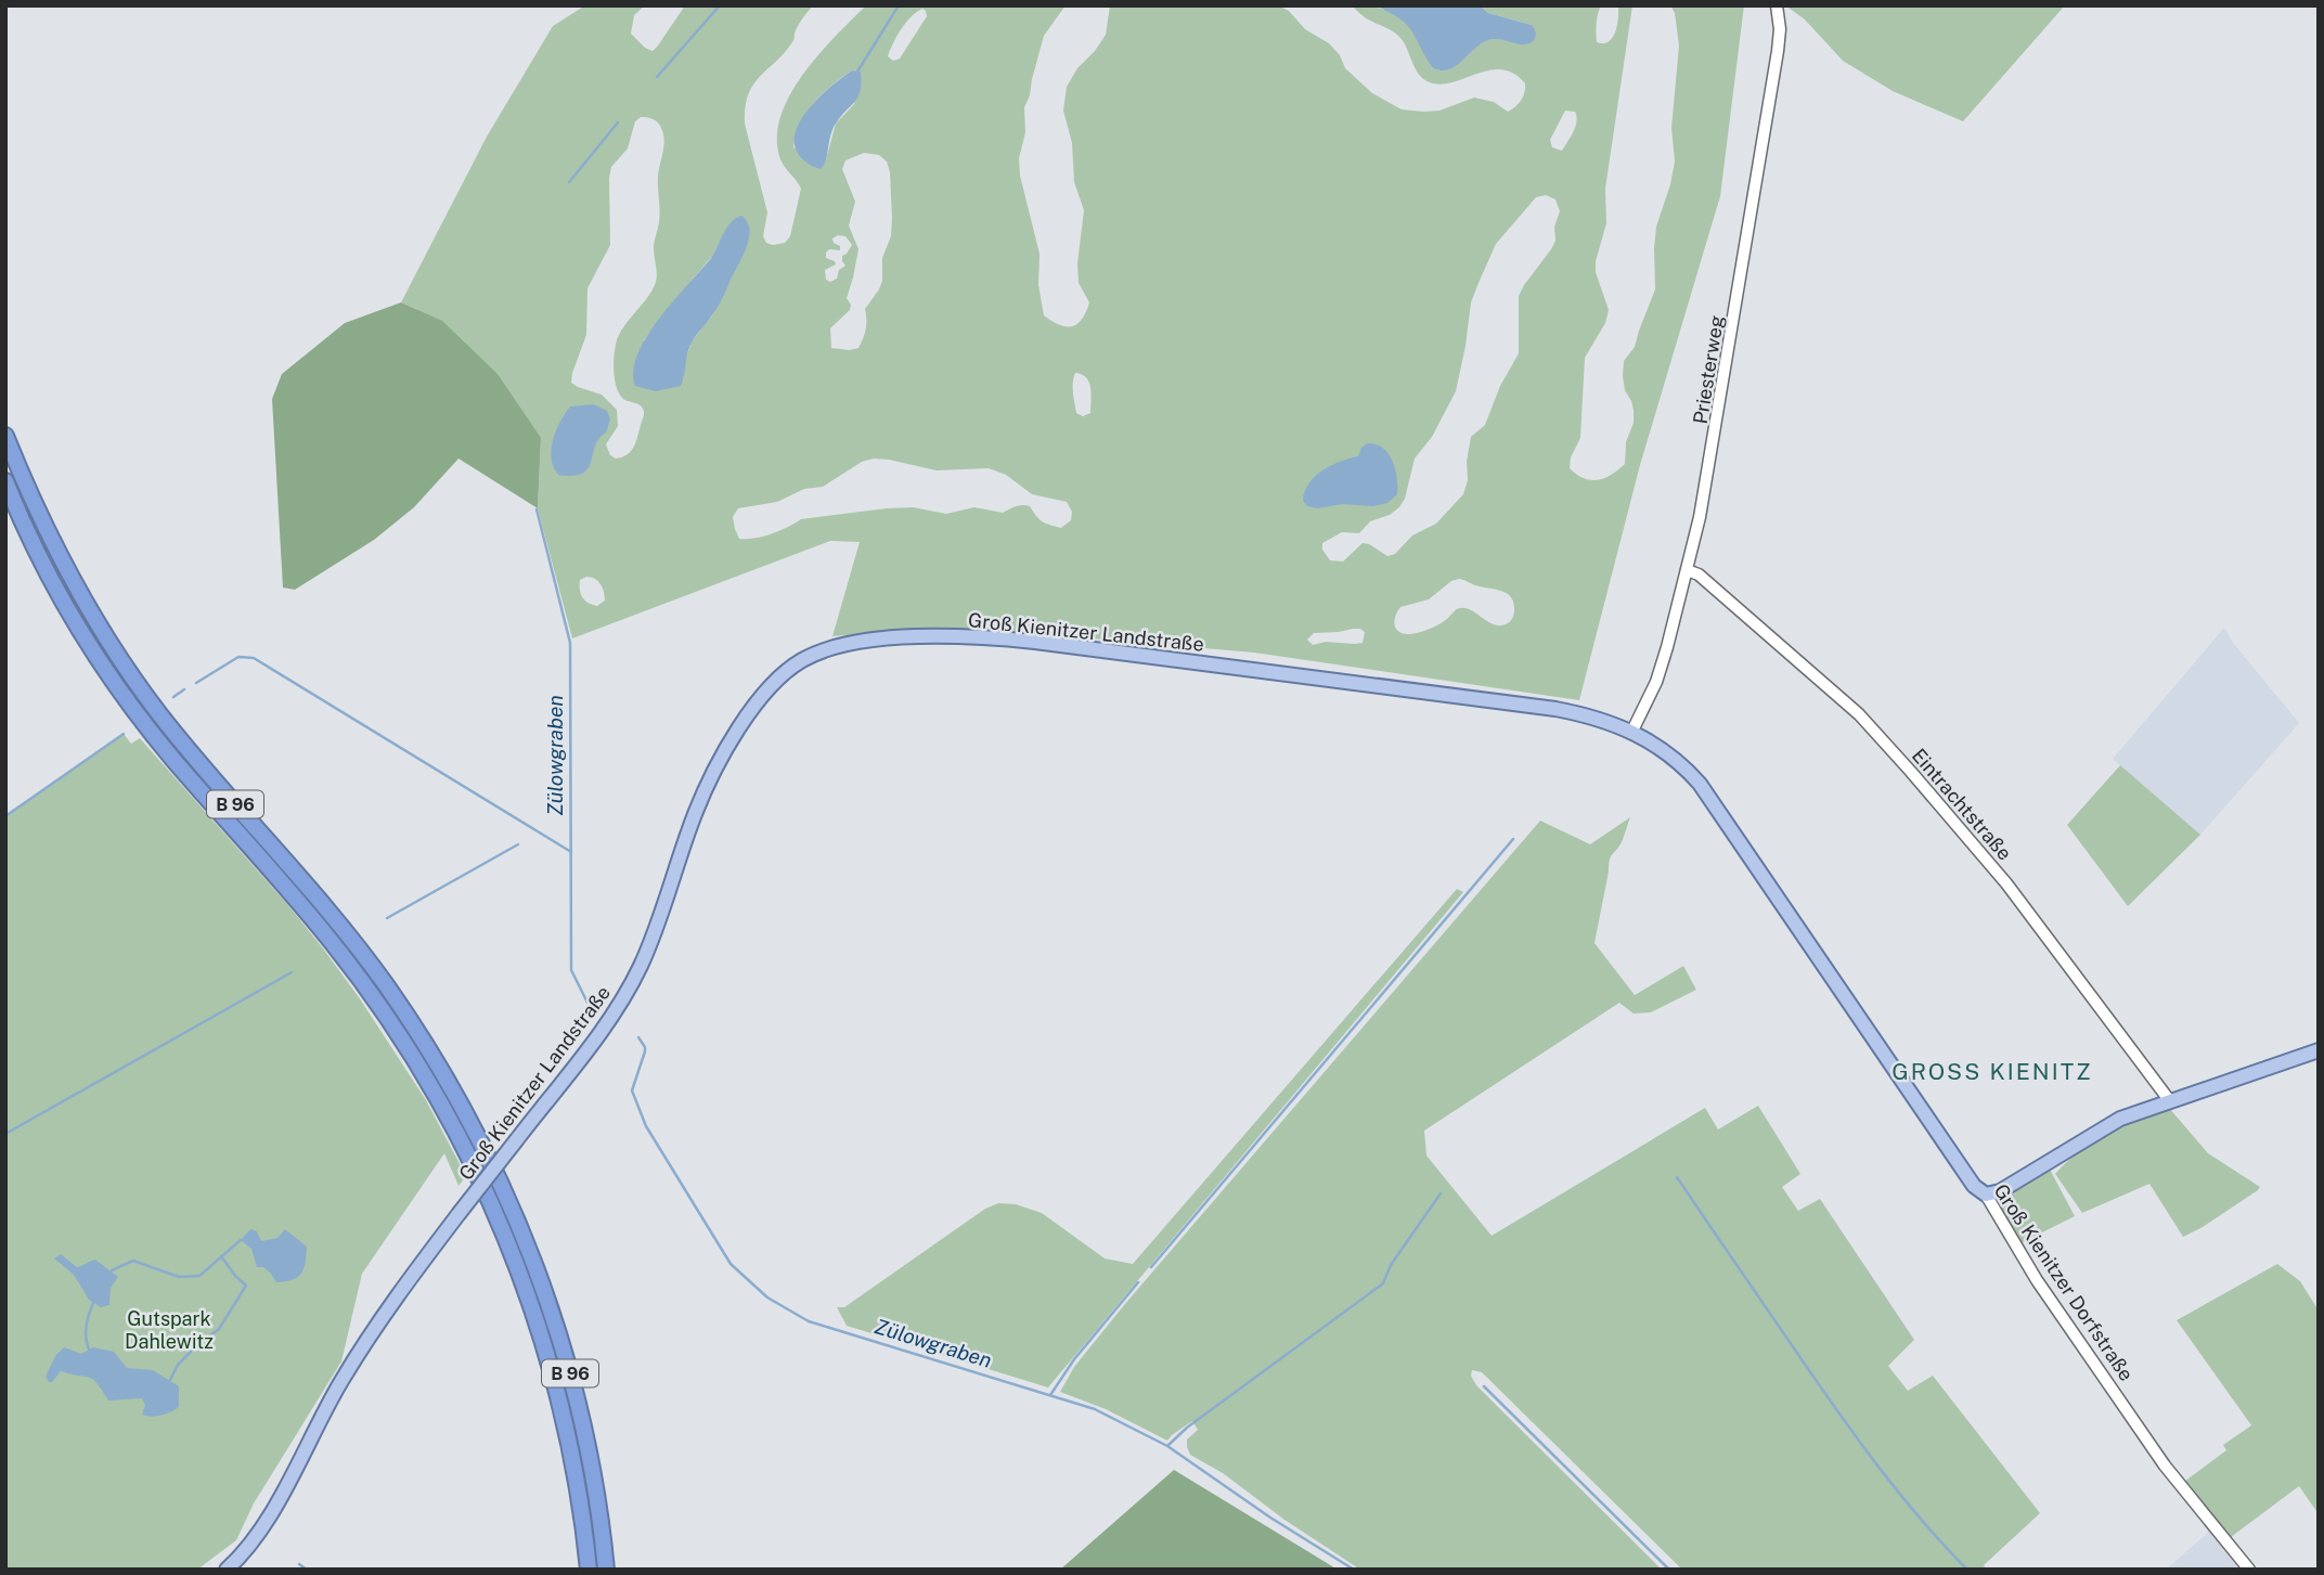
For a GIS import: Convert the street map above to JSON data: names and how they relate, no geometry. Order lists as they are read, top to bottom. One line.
{"streets":{"highway":["B 96"],"main road":["Groß Kienitzer Landstraße","Groß Kienitzer Dorfstraße"],"street":["Priesterweg","Eintrachtstraße"]},"crossings":[["Priesterweg","Eintrachtstraße"],["Priesterweg","Groß Kienitzer Dorfstraße"],["Groß Kienitzer Landstraße","Groß Kienitzer Dorfstraße"]],"districts":["GROSS KIENITZ"],"water":["Zülowgraben"],"parks":["Gutspark Dahlewitz"]}
